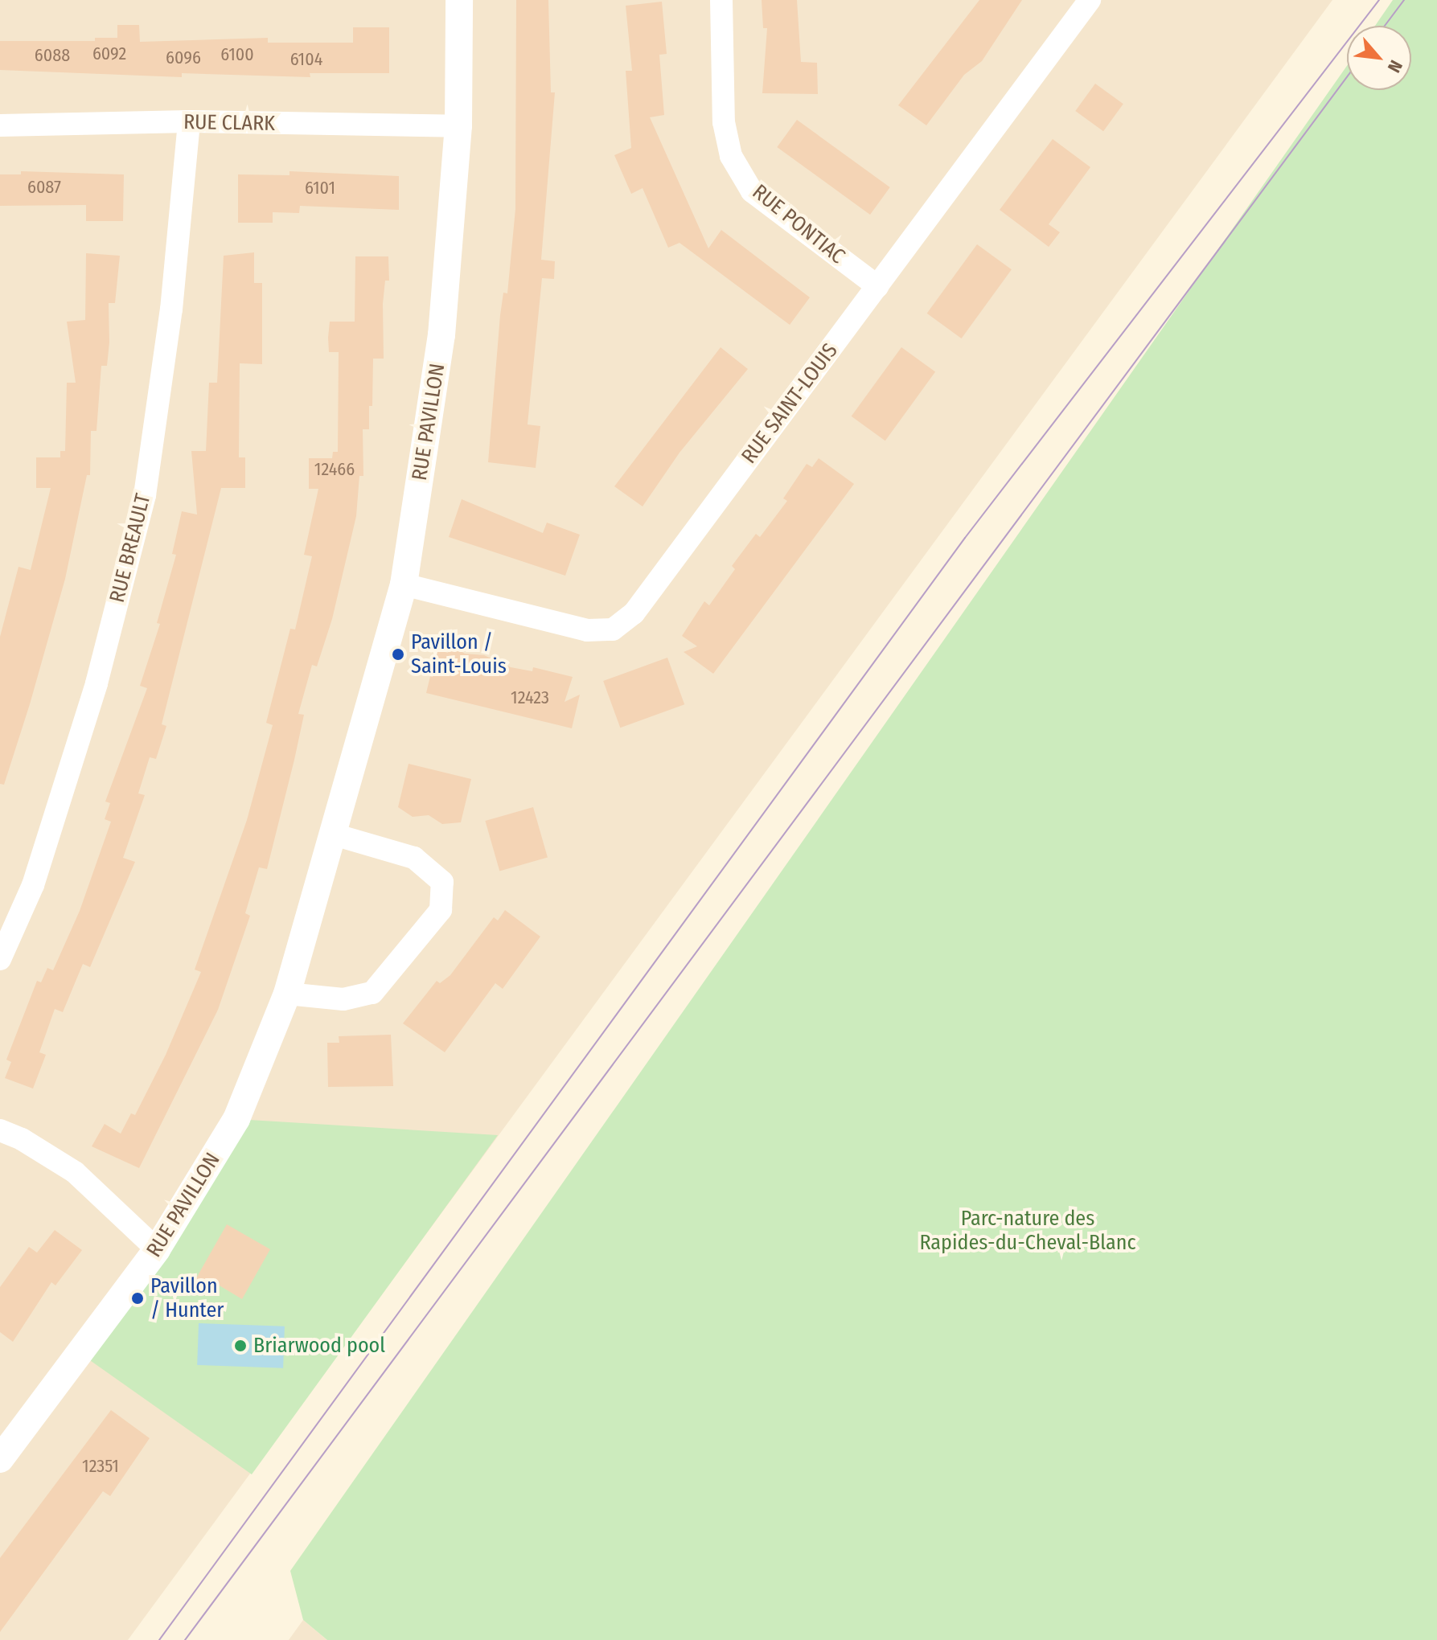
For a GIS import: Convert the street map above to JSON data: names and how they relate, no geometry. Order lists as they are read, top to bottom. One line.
{"streets":{"street":["RUE CLARK","RUE PONTIAC","RUE SAINT-LOUIS","RUE PAVILLON","RUE BREAULT"]},"crossings":[["RUE CLARK","RUE PAVILLON"],["RUE CLARK","RUE BREAULT"],["RUE PONTIAC","RUE SAINT-LOUIS"],["RUE SAINT-LOUIS","RUE PAVILLON"]],"parks":["Parc-nature des Rapides-du-Cheval-Blanc"],"places":["Pavillon / Saint-Louis","Pavillon / Hunter","Briarwood pool"],"house_numbers":["6092","6100","6088","6096","6104","6087","6101","12466","12423","12351"],"north":"bottom right"}
